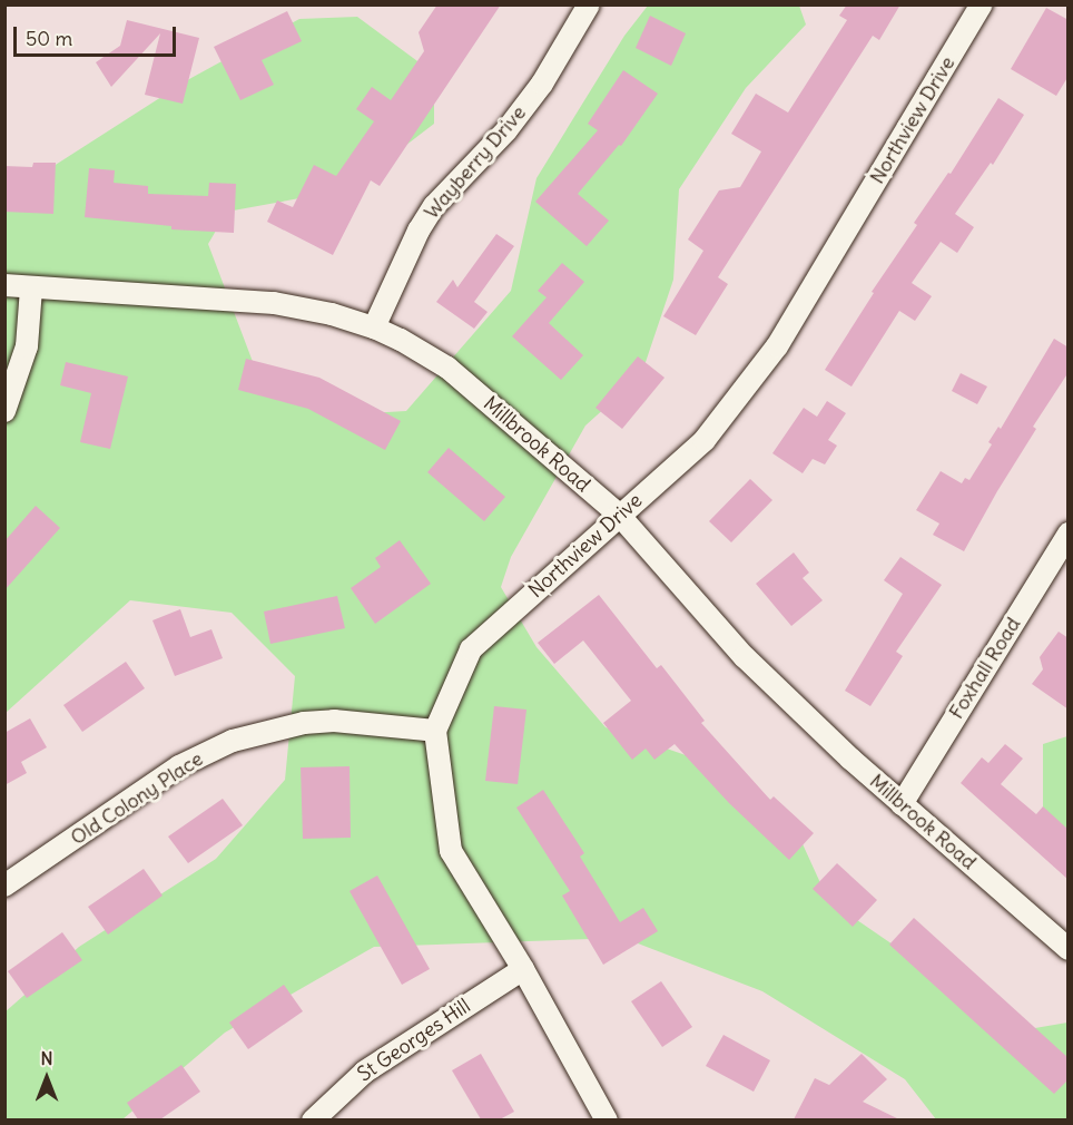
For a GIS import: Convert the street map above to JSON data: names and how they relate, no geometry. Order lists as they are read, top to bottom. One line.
{"streets":{"street":["Northview Drive","Wayberry Drive","Millbrook Road","Foxhall Road","Old Colony Place","St Georges Hill"]},"crossings":[["Northview Drive","Millbrook Road"],["Northview Drive","Old Colony Place"],["Wayberry Drive","Millbrook Road"],["Millbrook Road","Foxhall Road"]],"scale_bar":"50 m","north":"top"}
